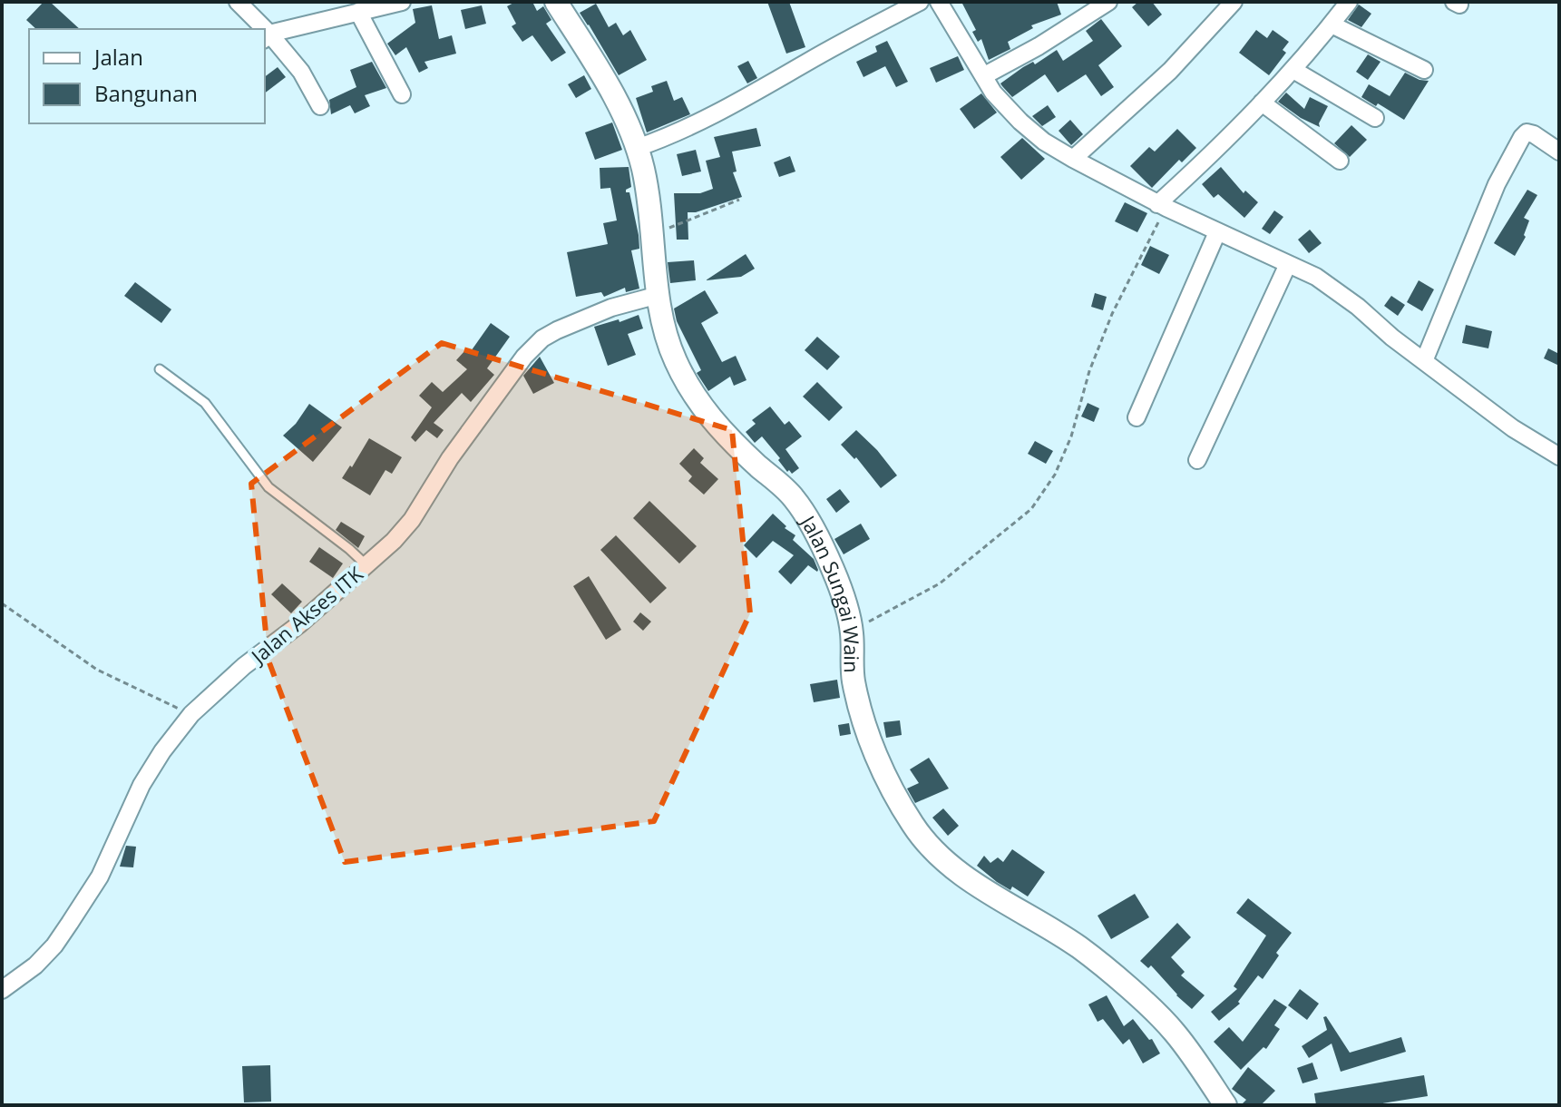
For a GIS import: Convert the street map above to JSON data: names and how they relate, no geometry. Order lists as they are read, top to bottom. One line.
{"streets":{"street":["Jalan Sungai Wain","Jalan Akses ITK"]},"crossings":[["Jalan Sungai Wain","Jalan Akses ITK"]],"legend":["Jalan","Bangunan"]}
